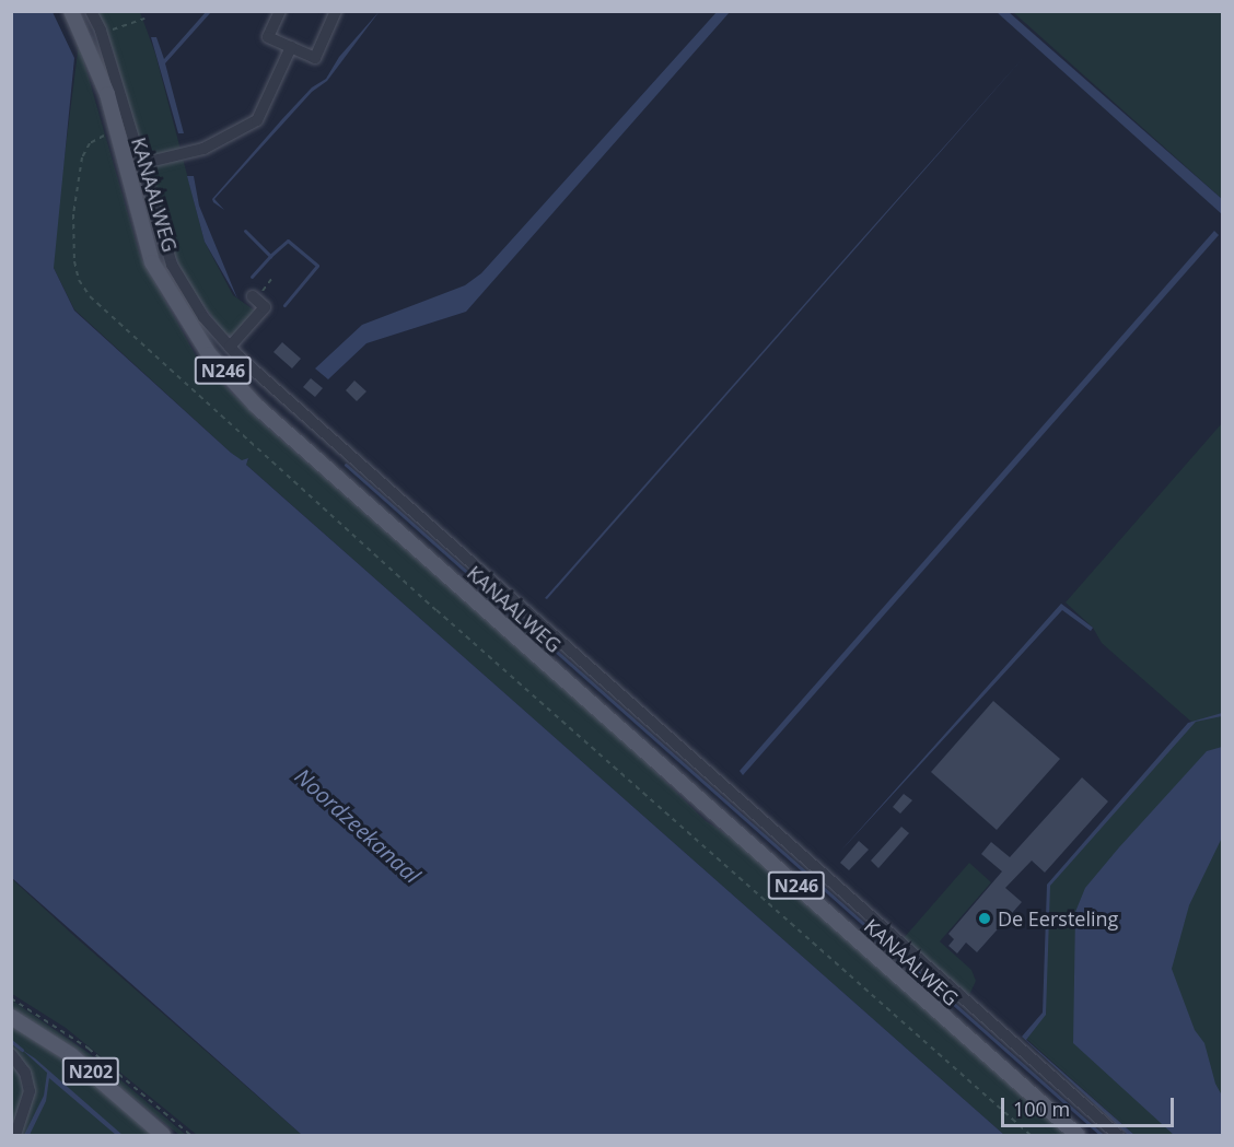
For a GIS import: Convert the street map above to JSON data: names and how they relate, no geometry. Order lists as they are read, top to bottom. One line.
{"streets":{"main road":["KANAALWEG","N246","N202"]},"water":["Noordzeekanaal"],"places":["De Eersteling"],"scale_bar":"100 m"}
